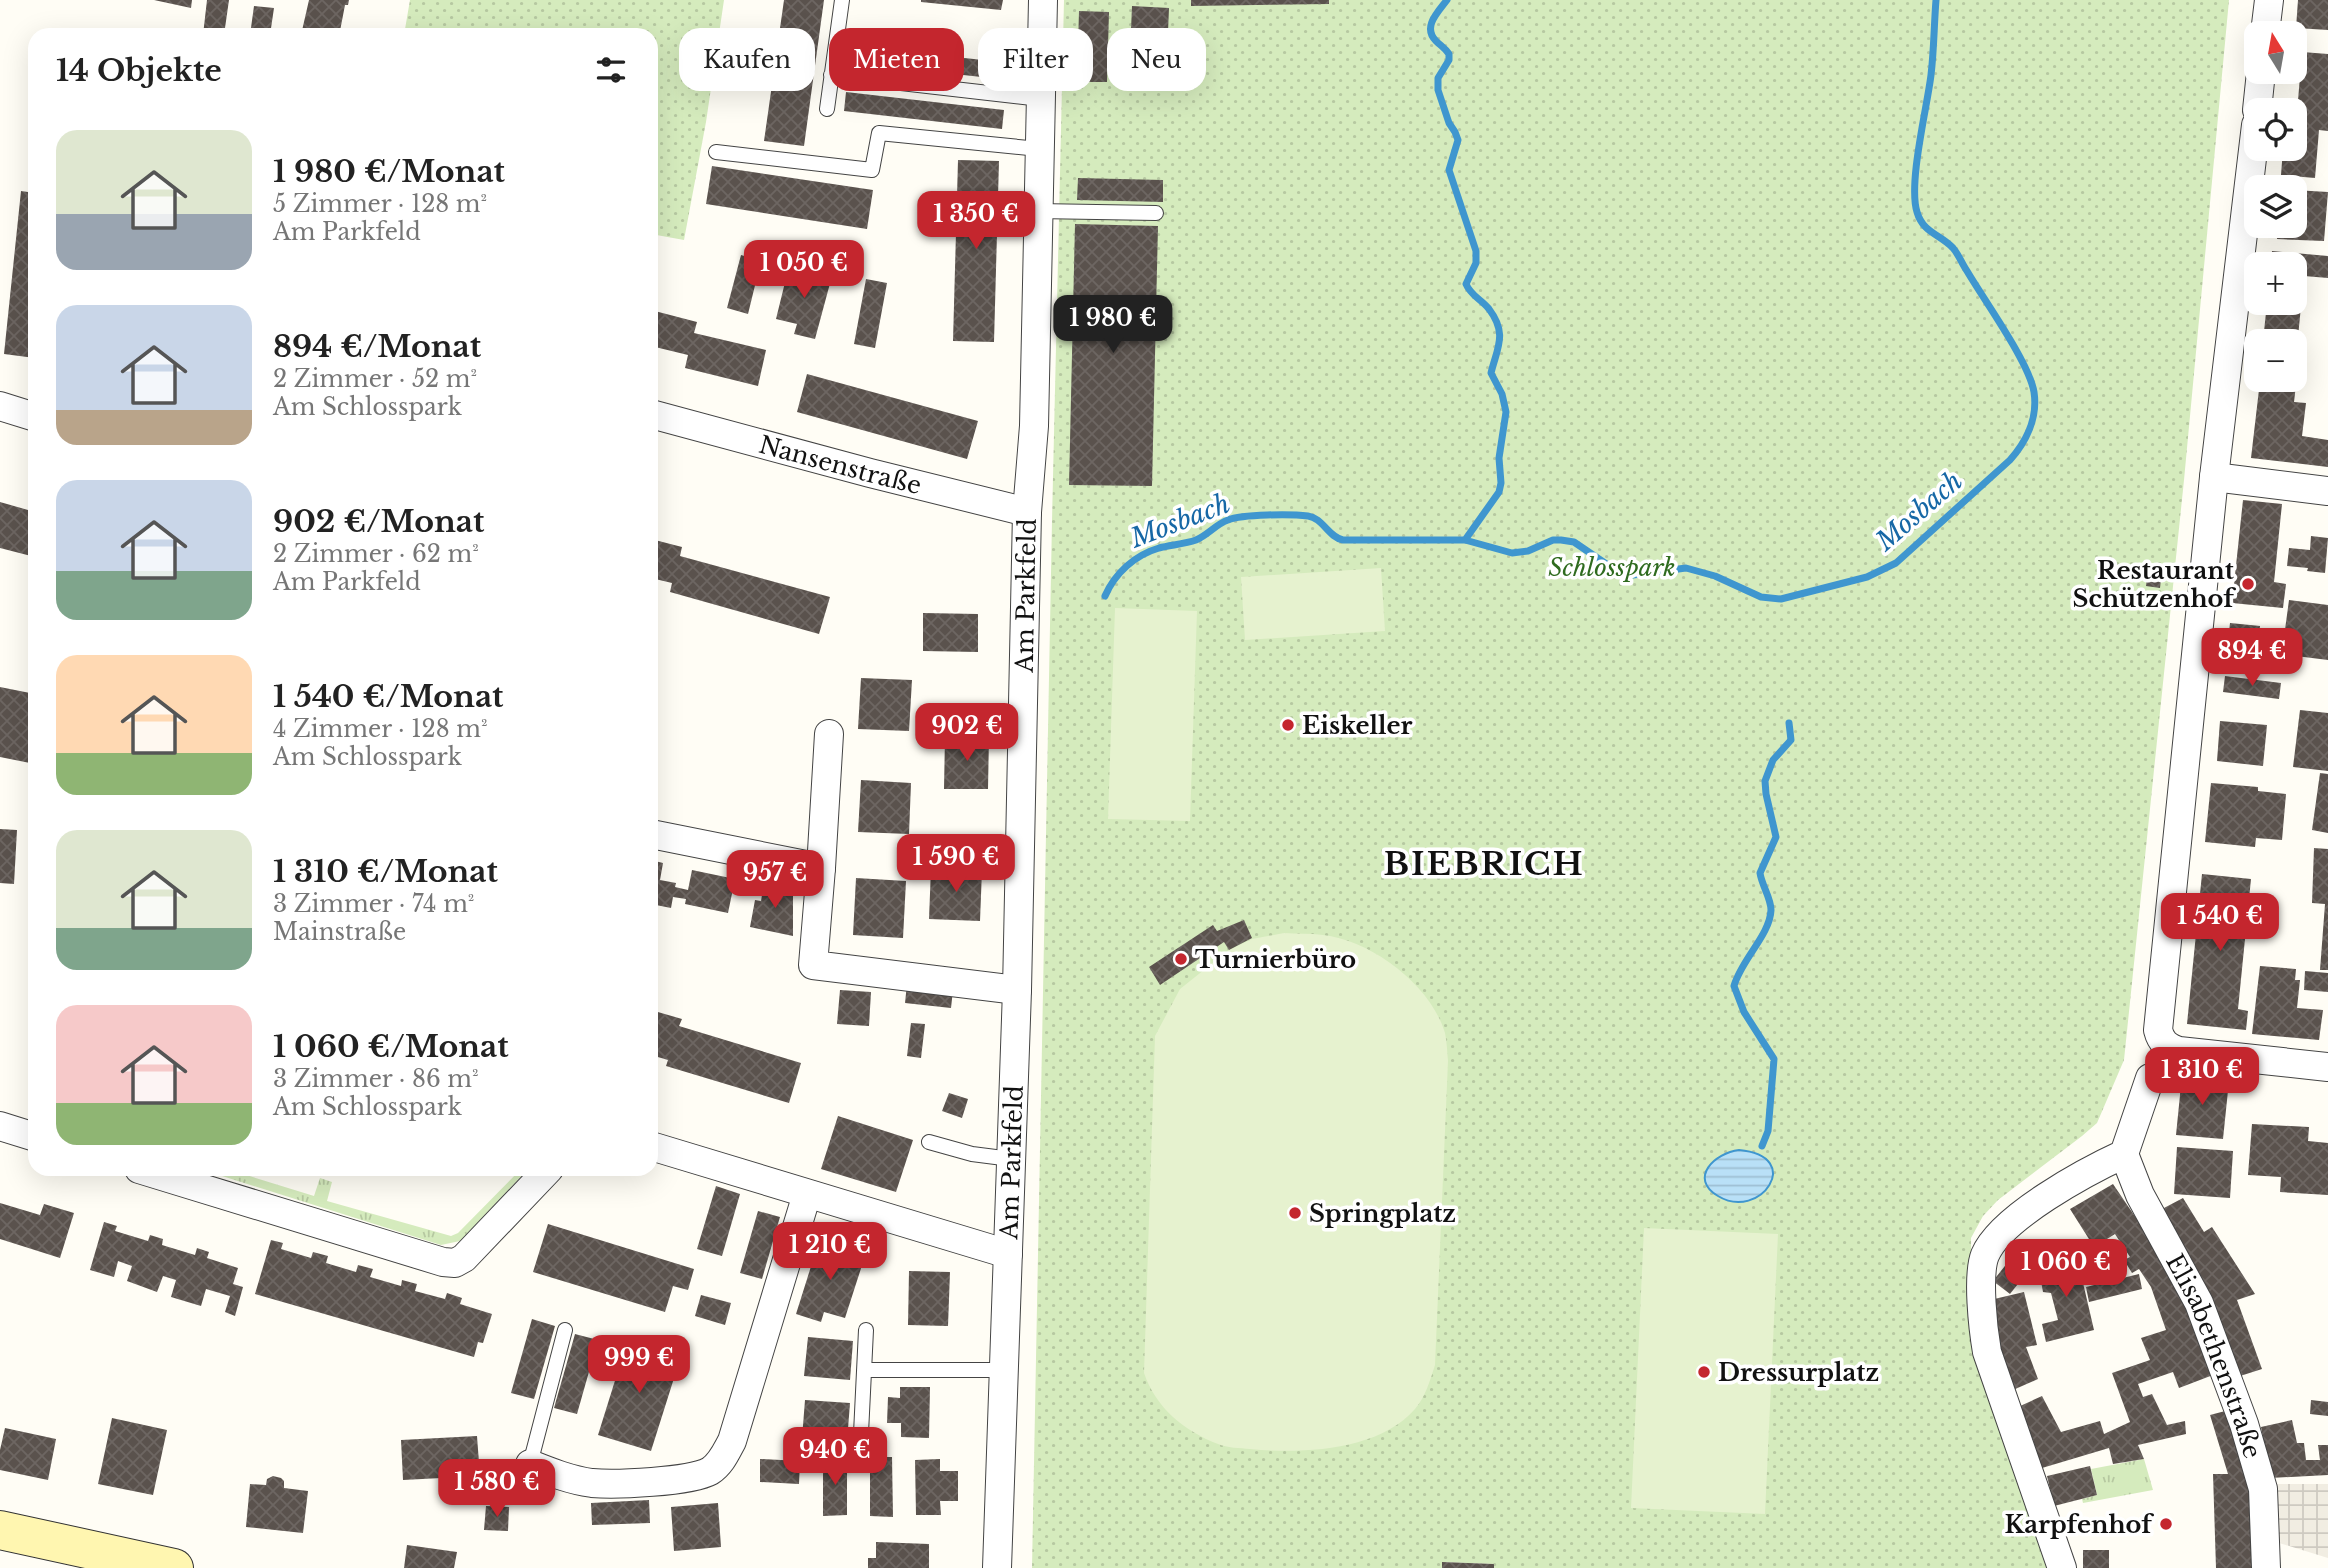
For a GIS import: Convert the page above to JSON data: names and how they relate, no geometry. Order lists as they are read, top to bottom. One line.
{"streets":{"street":["Nansenstraße","Am Parkfeld","Elisabethenstraße"]},"crossings":[["Nansenstraße","Am Parkfeld"]],"districts":["BIEBRICH"],"water":["Mosbach"],"parks":["Schlosspark"],"places":["Restaurant Schützenhof","Eiskeller","Turnierbüro","Springplatz","Dressurplatz","Karpfenhof"],"north":"top","page":{"map_buttons":["+","−"],"chip":["Kaufen","Mieten","Filter","Neu"],"heading":"14 Objekte","list":[{"name":"1 980 €/Monat","note":"5 Zimmer · 128 m² · Am Parkfeld"},{"name":"894 €/Monat","note":"2 Zimmer · 52 m² · Am Schlosspark"},{"name":"902 €/Monat","note":"2 Zimmer · 62 m² · Am Parkfeld"},{"name":"1 540 €/Monat","note":"4 Zimmer · 128 m² · Am Schlosspark"},{"name":"1 310 €/Monat","note":"3 Zimmer · 74 m² · Mainstraße"},{"name":"1 060 €/Monat","note":"3 Zimmer · 86 m² · Am Schlosspark"}],"price":["1 350 €","1 050 €","1 980 €","894 €","902 €","1 590 €","957 €","1 540 €","1 310 €","1 210 €","1 060 €","999 €","940 €","1 580 €"]}}
